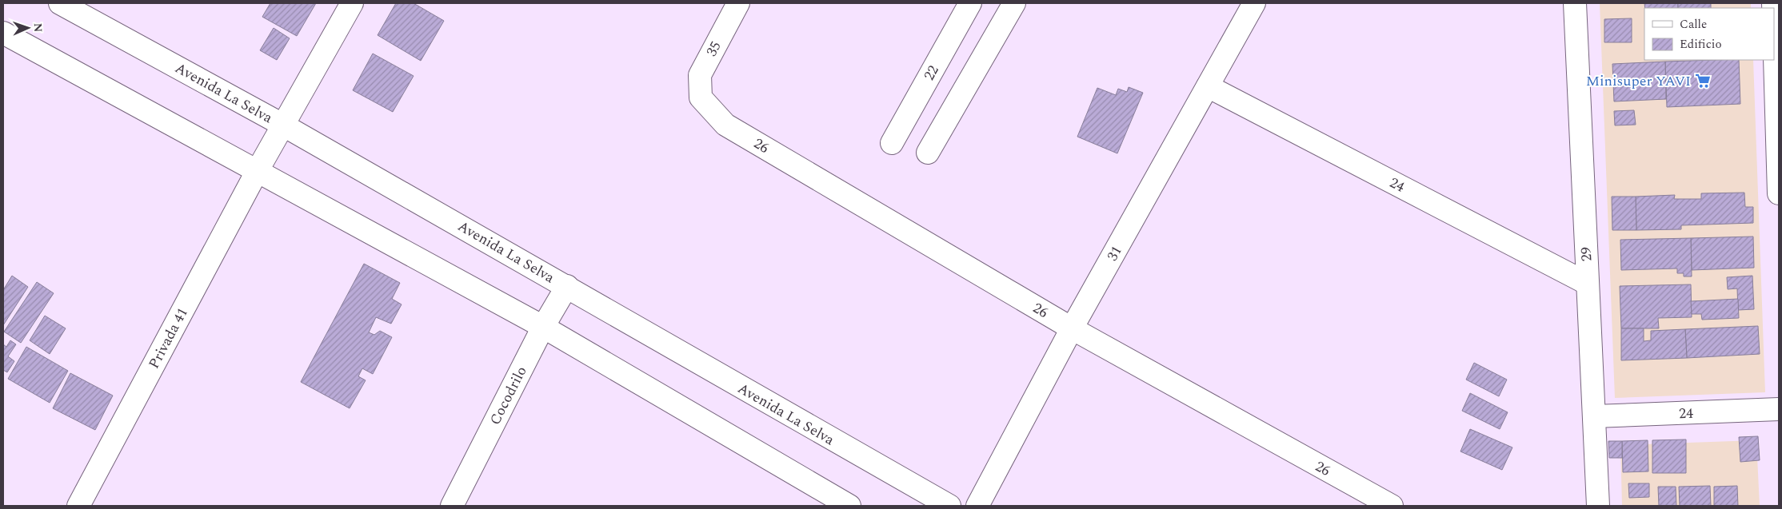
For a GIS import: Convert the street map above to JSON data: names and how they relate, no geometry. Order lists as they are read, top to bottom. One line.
{"streets":{"street":["35","22","Avenida La Selva","26","24","31","29","Privada 41","Cocodrilo"]},"crossings":[["35","26"],["Avenida La Selva","Privada 41"],["Avenida La Selva","Cocodrilo"],["26","31"],["24","31"],["24","29"]],"places":{"supermarket":["Minisuper YAVI"]},"legend":["Calle","Edificio"],"north":"right"}
